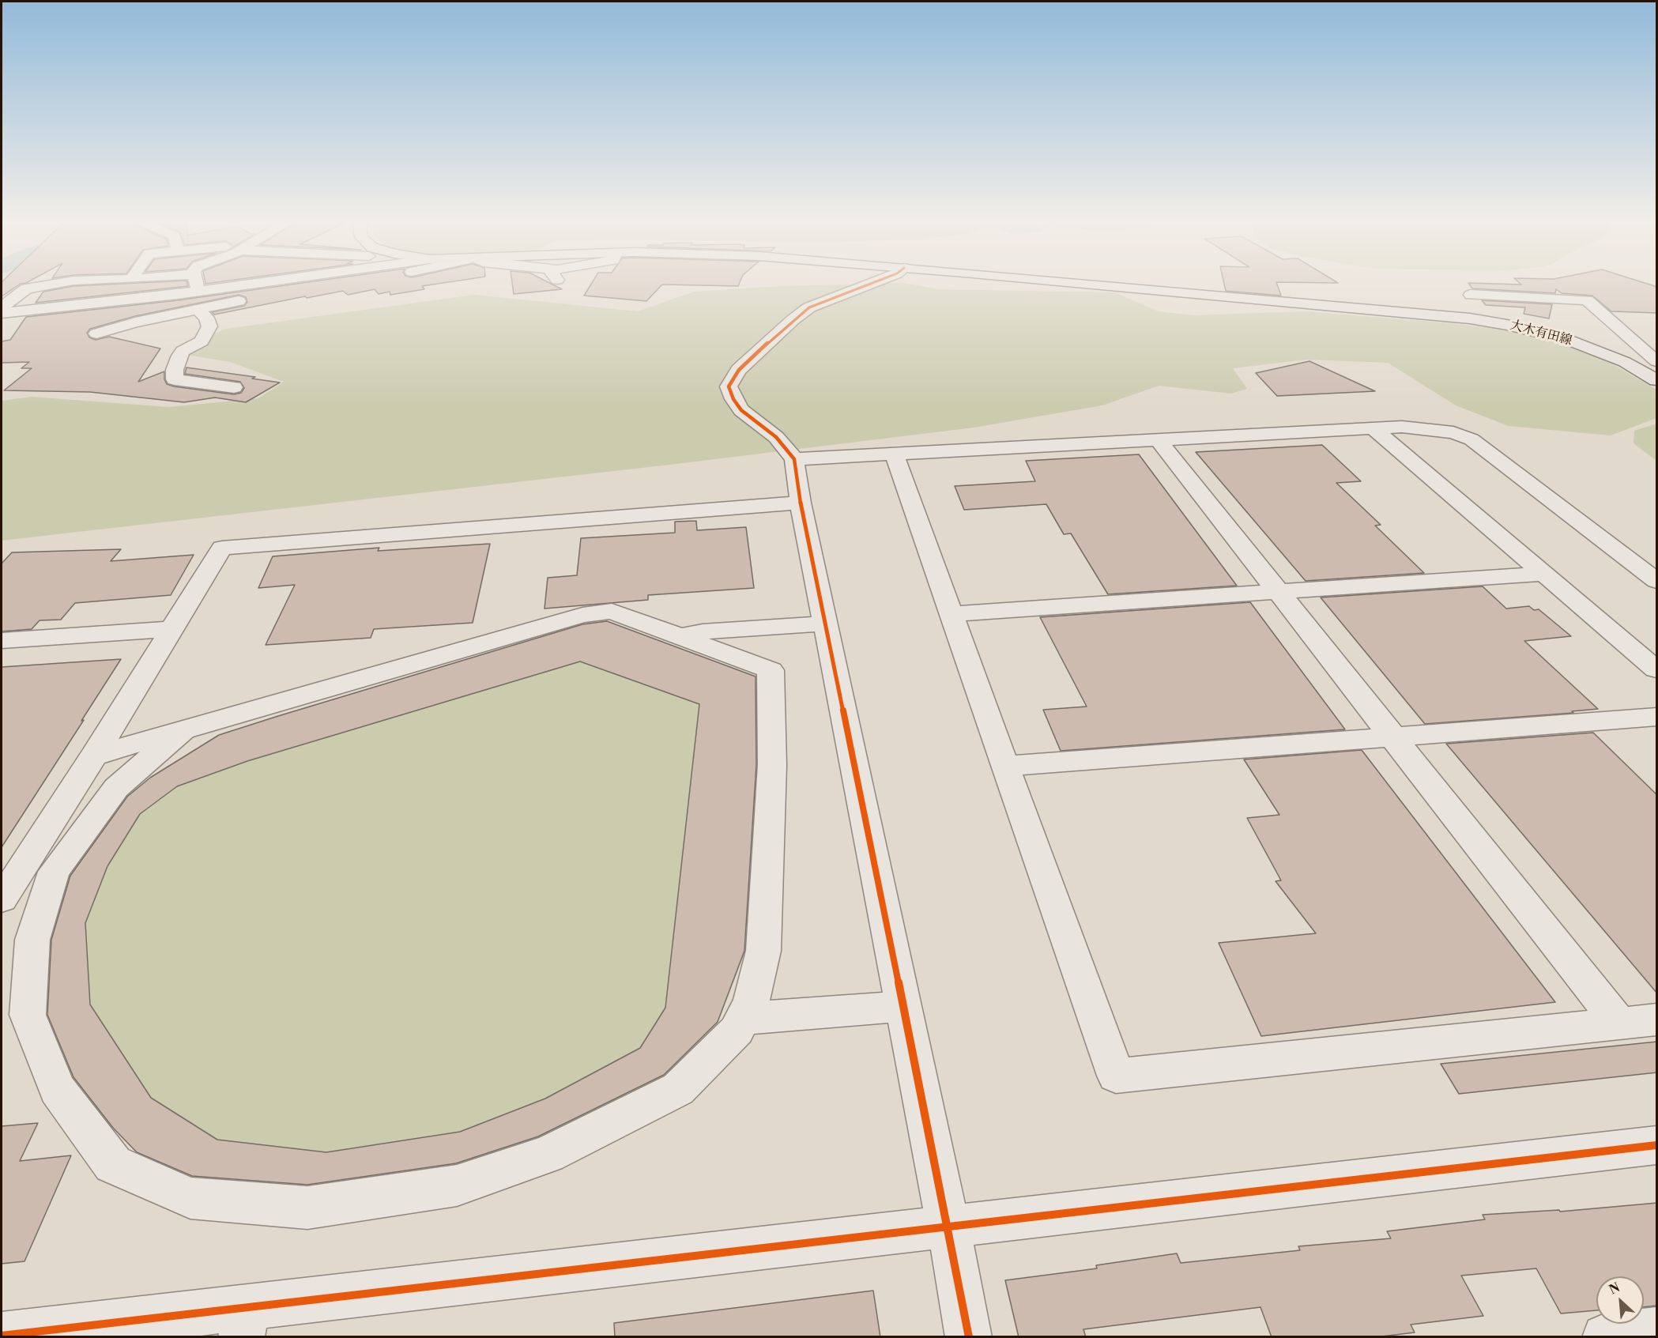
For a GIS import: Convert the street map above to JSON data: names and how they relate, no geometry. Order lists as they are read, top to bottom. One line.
{"streets":{"main road":["大木有田線"]},"north":"top left"}
